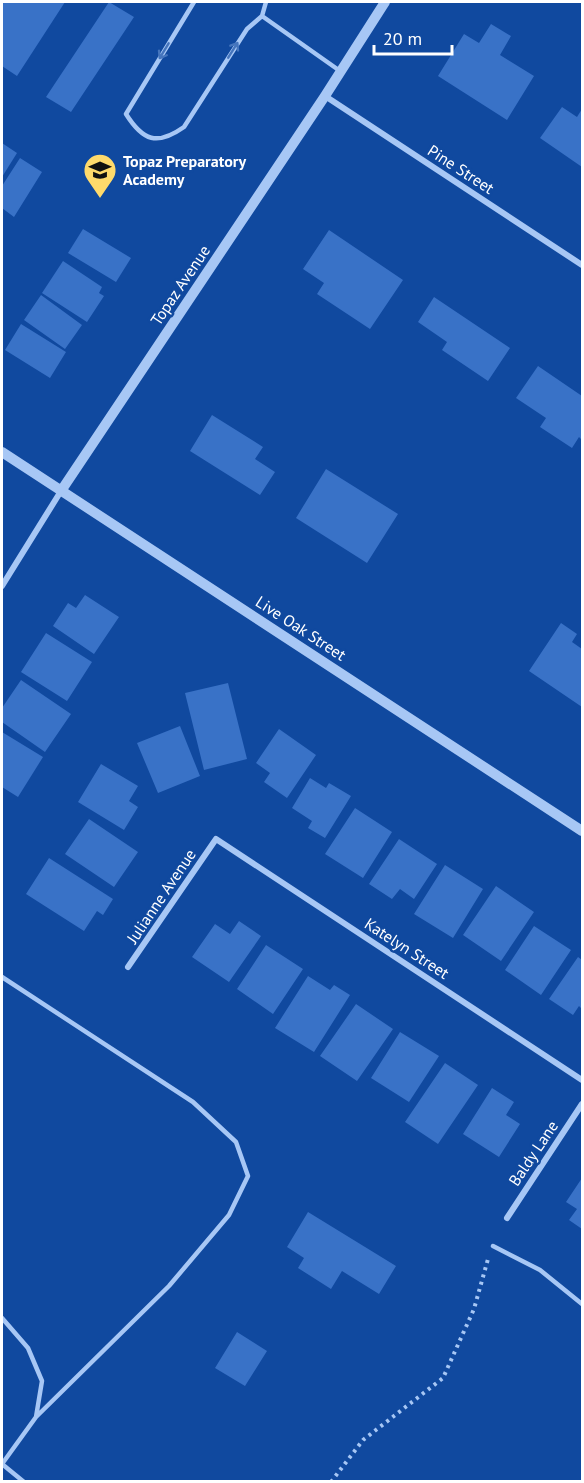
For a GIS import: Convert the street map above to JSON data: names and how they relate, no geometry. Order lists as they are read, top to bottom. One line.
{"streets":{"street":["Pine Street","Topaz Avenue","Live Oak Street","Julianne Avenue","Katelyn Street","Baldy Lane"]},"crossings":[["Pine Street","Topaz Avenue"],["Topaz Avenue","Live Oak Street"],["Julianne Avenue","Katelyn Street"]],"places":{"school or university":["Topaz Preparatory Academy"]},"scale_bar":"20 m"}
